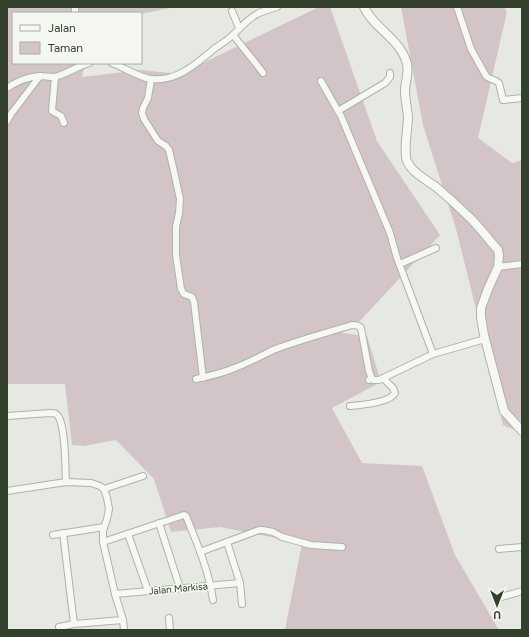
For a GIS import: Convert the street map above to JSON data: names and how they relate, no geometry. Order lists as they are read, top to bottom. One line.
{"streets":{"street":["Jalan Markisa"]},"legend":["Jalan","Taman"],"north":"bottom"}
